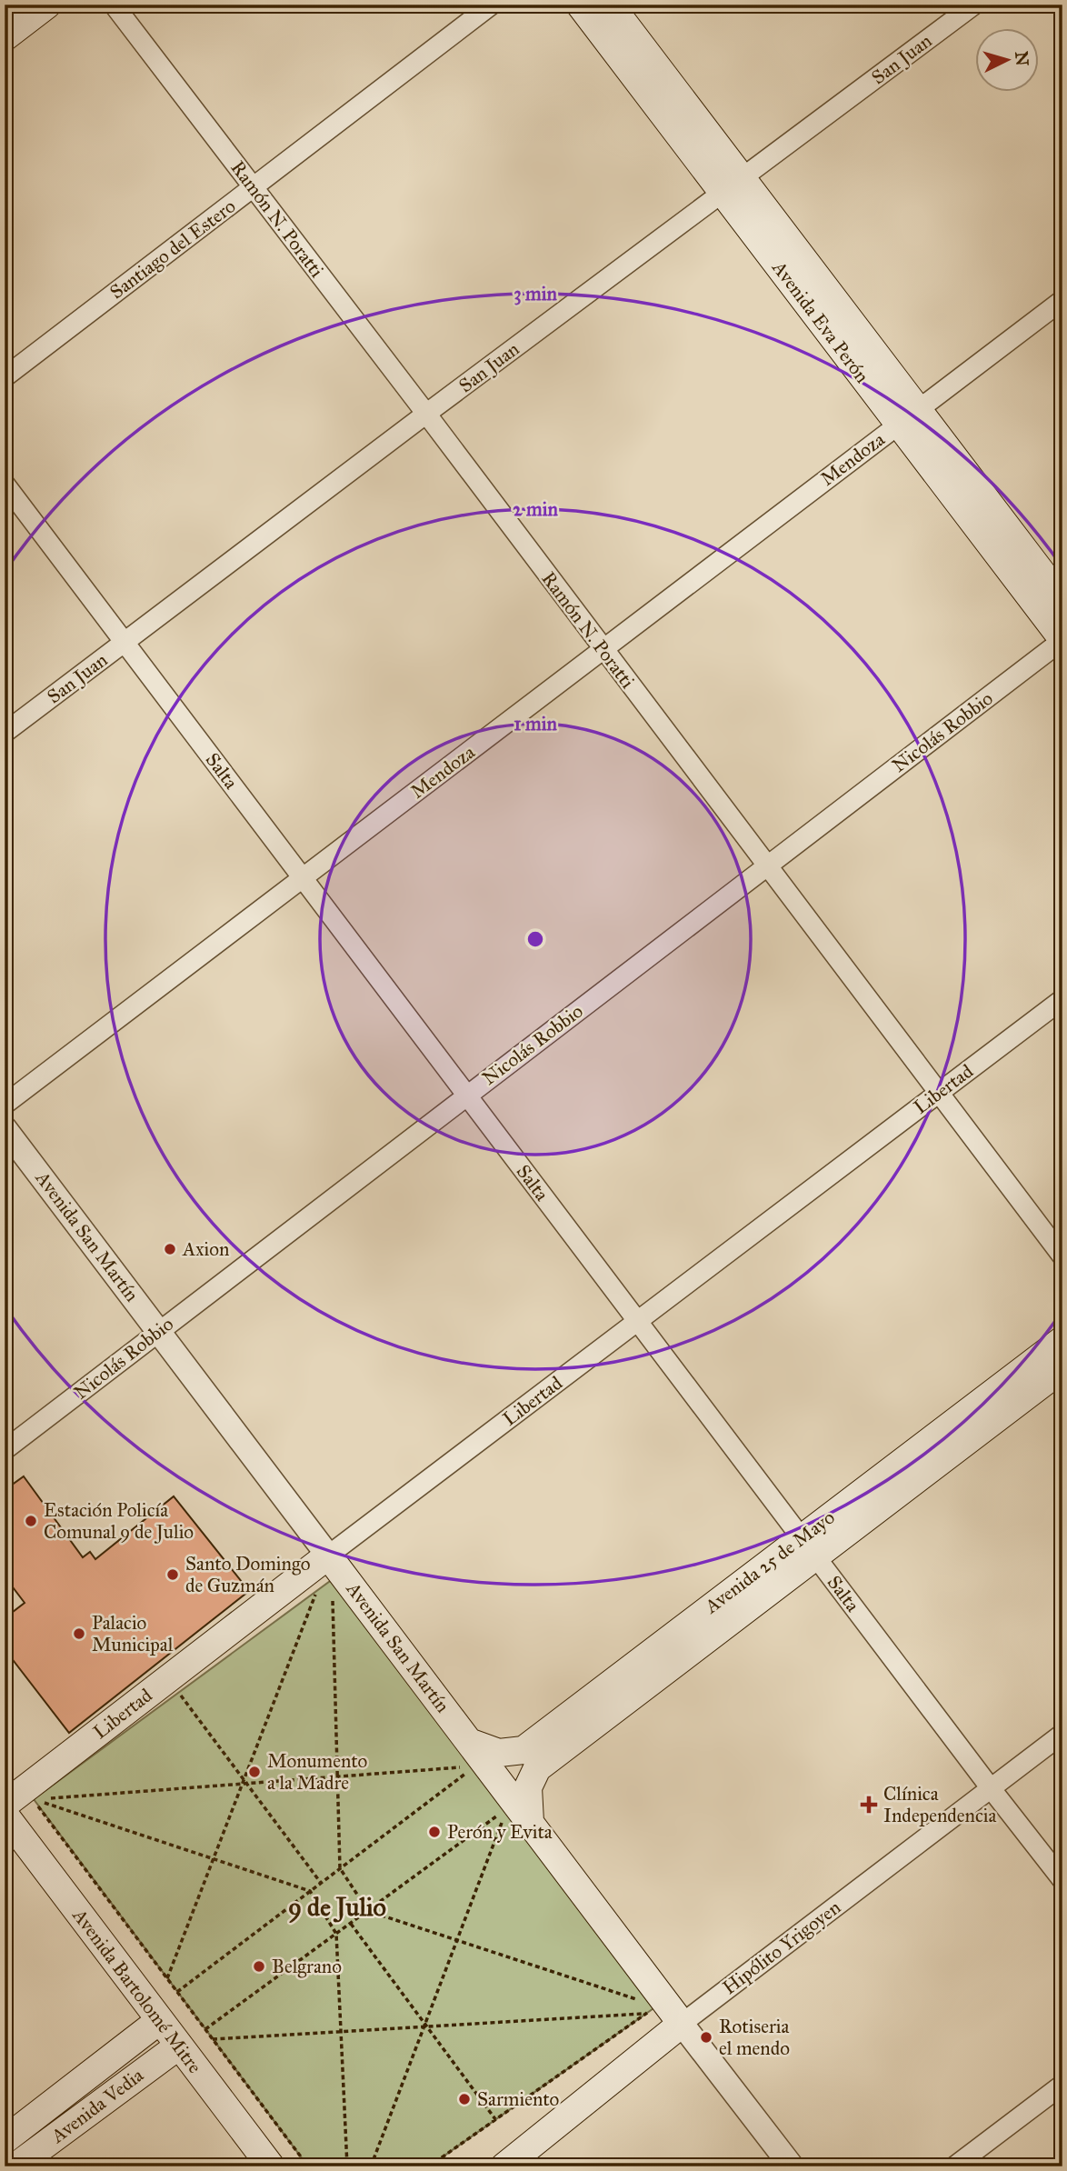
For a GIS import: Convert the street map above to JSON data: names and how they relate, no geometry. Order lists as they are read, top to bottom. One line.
{"streets":{"main road":["Avenida Eva Perón","Libertad","Avenida San Martín","Avenida 25 de Mayo","Hipólito Yrigoyen","Avenida Bartolomé Mitre","Avenida Vedia"],"street":["San Juan","Ramón N. Poratti","Santiago del Estero","Mendoza","Nicolás Robbio","Salta"]},"crossings":[["San Juan","Ramón N. Poratti"],["San Juan","Avenida Eva Perón"],["San Juan","Salta"],["Ramón N. Poratti","Santiago del Estero"],["Ramón N. Poratti","Mendoza"],["Ramón N. Poratti","Nicolás Robbio"],["Ramón N. Poratti","Libertad"],["Avenida Eva Perón","Mendoza"],["Avenida Eva Perón","Nicolás Robbio"],["Mendoza","Salta"],["Nicolás Robbio","Salta"],["Nicolás Robbio","Avenida San Martín"],["Salta","Libertad"],["Salta","Avenida 25 de Mayo"],["Salta","Hipólito Yrigoyen"],["Libertad","Avenida San Martín"],["Avenida San Martín","Avenida 25 de Mayo"],["Avenida San Martín","Hipólito Yrigoyen"],["Avenida Bartolomé Mitre","Avenida Vedia"]],"districts":["9 de Julio"],"places":{"other":["Axion","Estación Policía Comunal 9 de Julio","Santo Domingo de Guzmán","Palacio Municipal","Monumento a la Madre","Perón y Evita","Belgrano","Rotiseria el mendo","Sarmiento"],"health":["Clínica Independencia"]},"north":"right","rings":["3 min","2 min","1 min"]}
